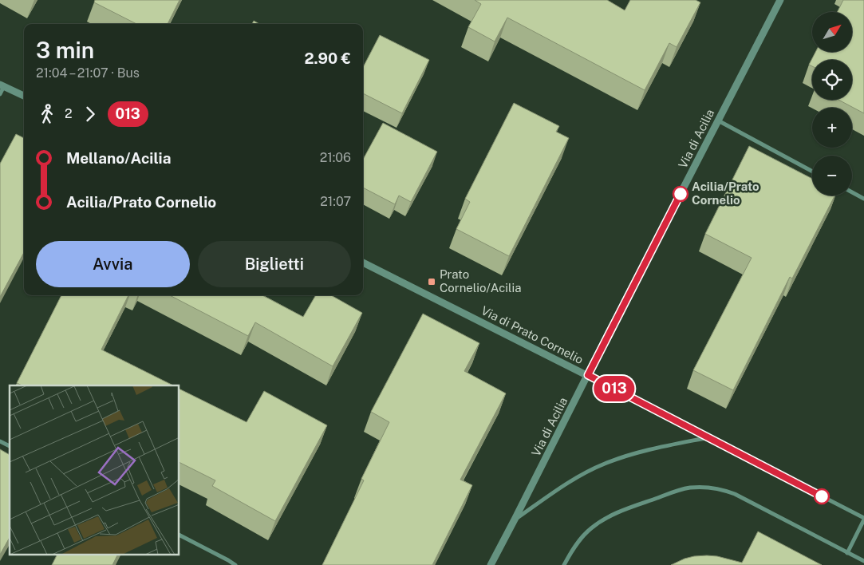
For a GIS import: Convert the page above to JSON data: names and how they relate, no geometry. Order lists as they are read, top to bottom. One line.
{"streets":{"street":["Via di Acilia","Via di Prato Cornelio"]},"crossings":[["Via di Acilia","Via di Prato Cornelio"]],"places":{"other":["Acilia/Prato Cornelio"],"transit":["Prato Cornelio/Acilia"]},"lines":["bus line 013"],"north":"top right","page":{"on_map":"013","map_buttons":["+","−"],"heading":["3 min","21:04 – 21:07 · Bus","2.90 €"],"legs":["2","013"],"list":[{"name":"Mellano/Acilia","value":"21:06"},{"name":"Acilia/Prato Cornelio","value":"21:07"}],"buttons":["Avvia","Biglietti"]}}
